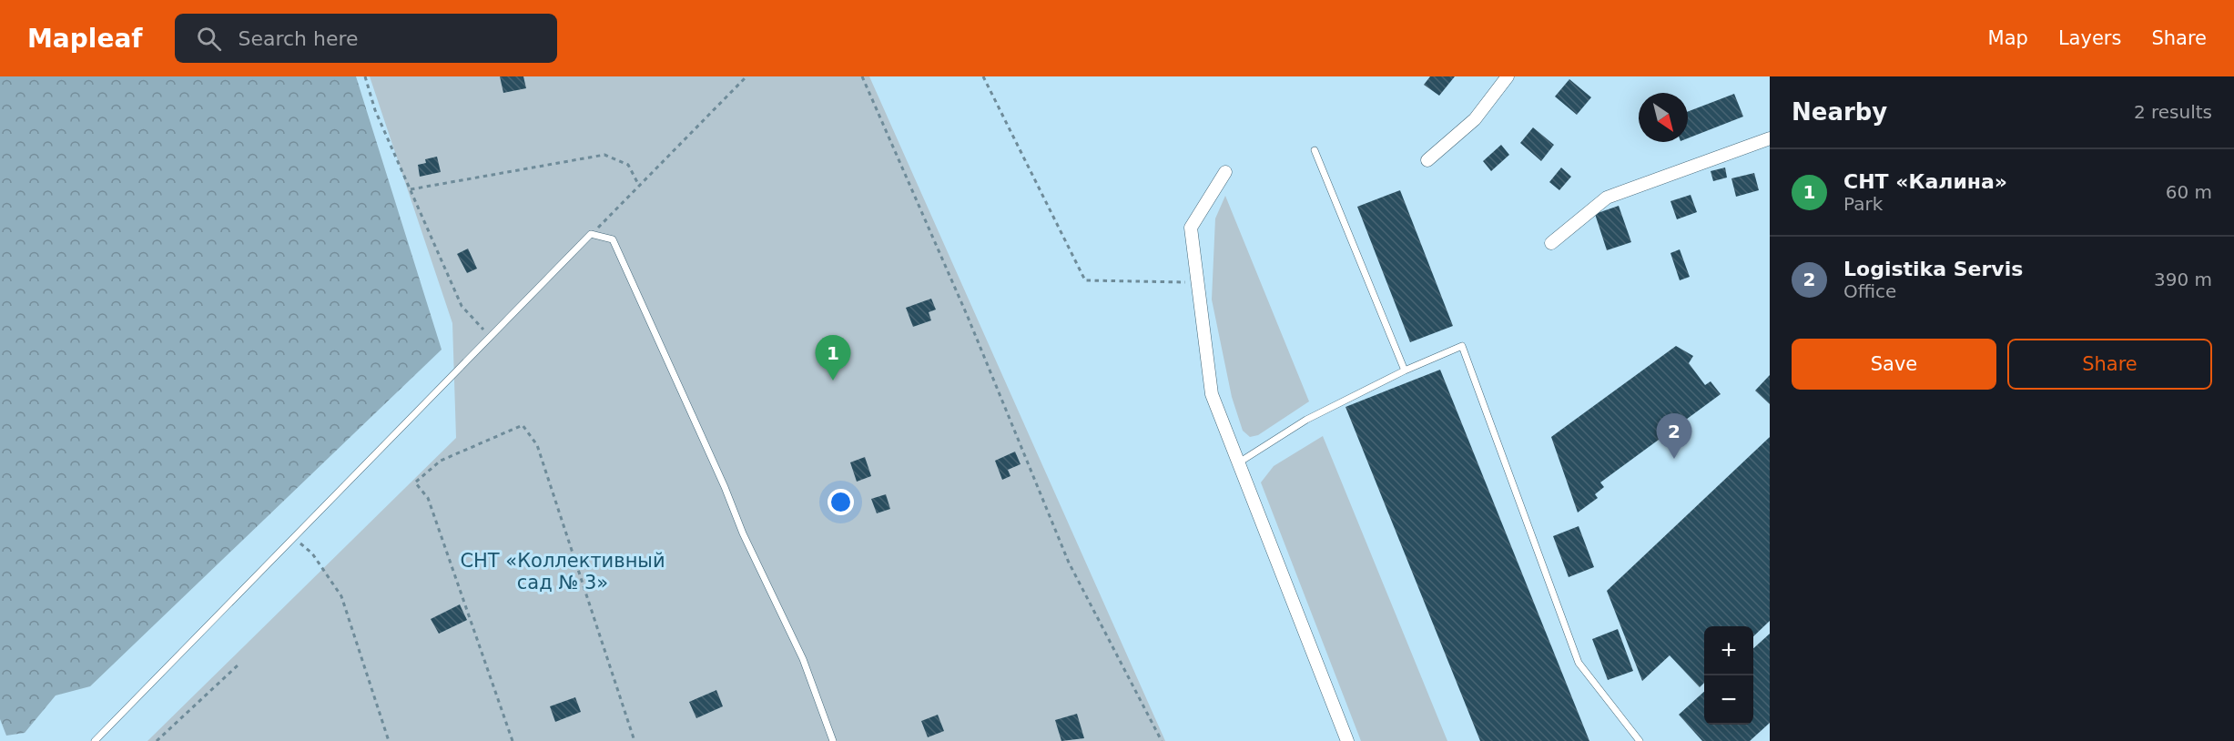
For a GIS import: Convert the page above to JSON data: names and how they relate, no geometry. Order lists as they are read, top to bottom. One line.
{"parks":["СНТ «Коллективный сад № 3»"],"north":"bottom right","page":{"header":"Mapleaf","search":"Search here","nav":["Map","Layers","Share"],"heading":["Nearby","2 results"],"list":[{"mark":"1","name":"СНТ «Калина»","note":"Park","value":"60 m"},{"mark":"2","name":"Logistika Servis","note":"Office","value":"390 m"}],"buttons":["Save","Share"],"pins":["1","2"],"map_buttons":["+","−"]}}
